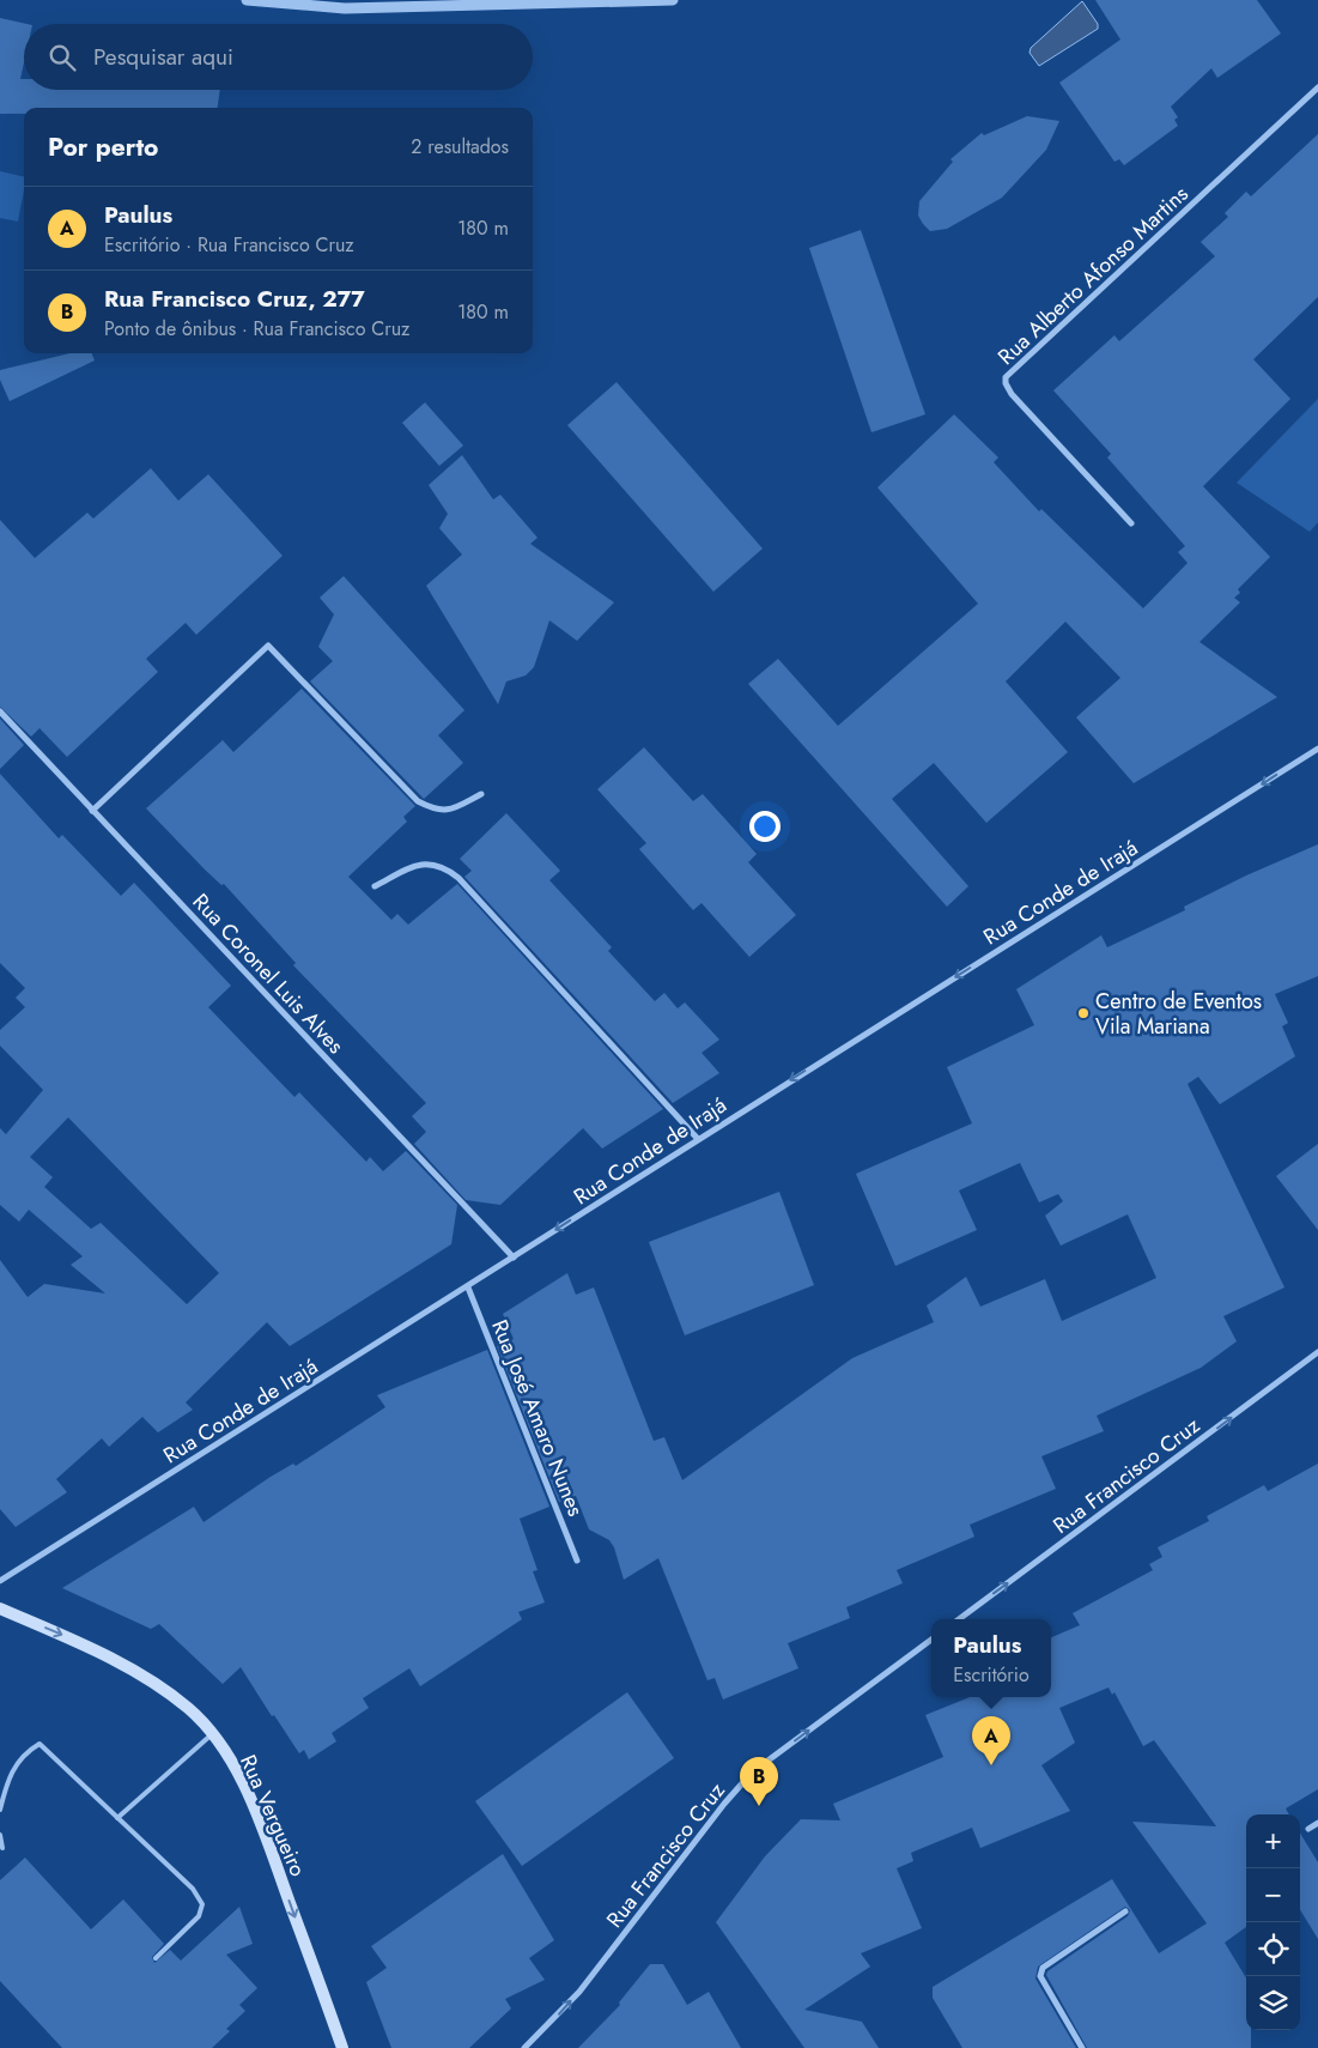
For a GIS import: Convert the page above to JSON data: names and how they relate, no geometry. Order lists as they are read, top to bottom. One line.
{"streets":{"main road":["Rua Vergueiro"],"street":["Rua Alberto Afonso Martins","Rua Conde de Irajá","Rua Coronel Luis Alves","Rua José Amaro Nunes","Rua Francisco Cruz"]},"crossings":[["Rua Conde de Irajá","Rua Coronel Luis Alves"],["Rua Conde de Irajá","Rua José Amaro Nunes"]],"one_way":["Rua Conde de Irajá","Rua Francisco Cruz","Rua Vergueiro"],"places":["Centro de Eventos Vila Mariana"],"page":{"search":"Pesquisar aqui","heading":["Por perto","2 resultados"],"list":[{"mark":"A","name":"Paulus","note":"Escritório · Rua Francisco Cruz","value":"180 m"},{"mark":"B","name":"Rua Francisco Cruz, 277","note":"Ponto de ônibus · Rua Francisco Cruz","value":"180 m"}],"popup":["Paulus","Escritório"],"pins":["A","B"],"map_buttons":["+","−"]}}
